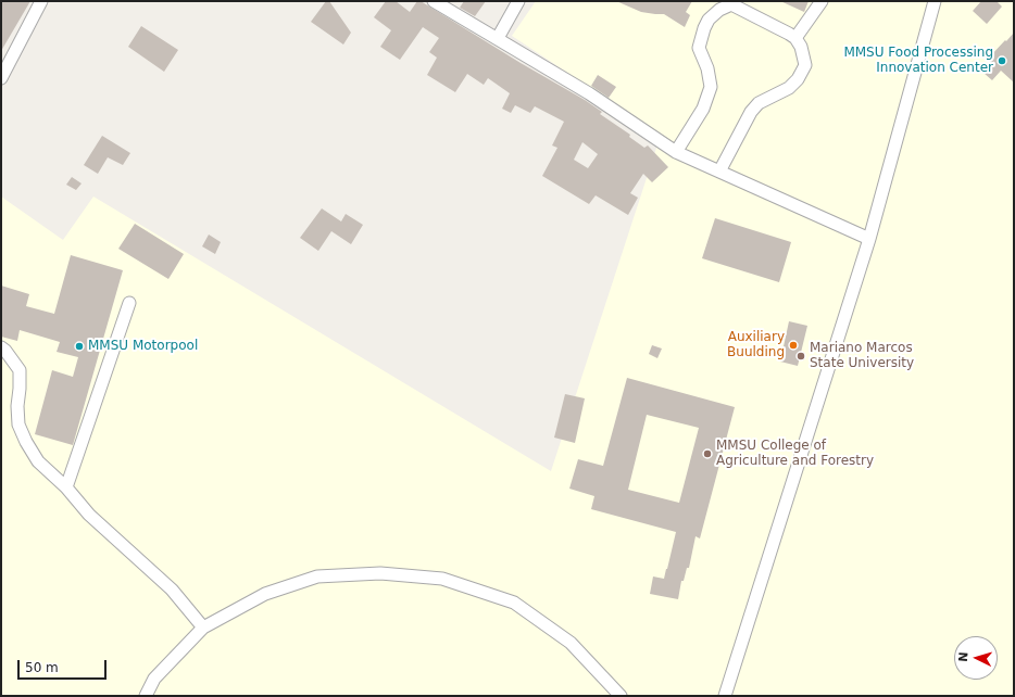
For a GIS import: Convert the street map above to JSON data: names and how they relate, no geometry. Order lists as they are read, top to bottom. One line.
{"places":["MMSU Food Processing Innovation Center","Auxiliary Buulding","MMSU Motorpool","Mariano Marcos State University","MMSU College of Agriculture and Forestry"],"scale_bar":"50 m","north":"left"}
